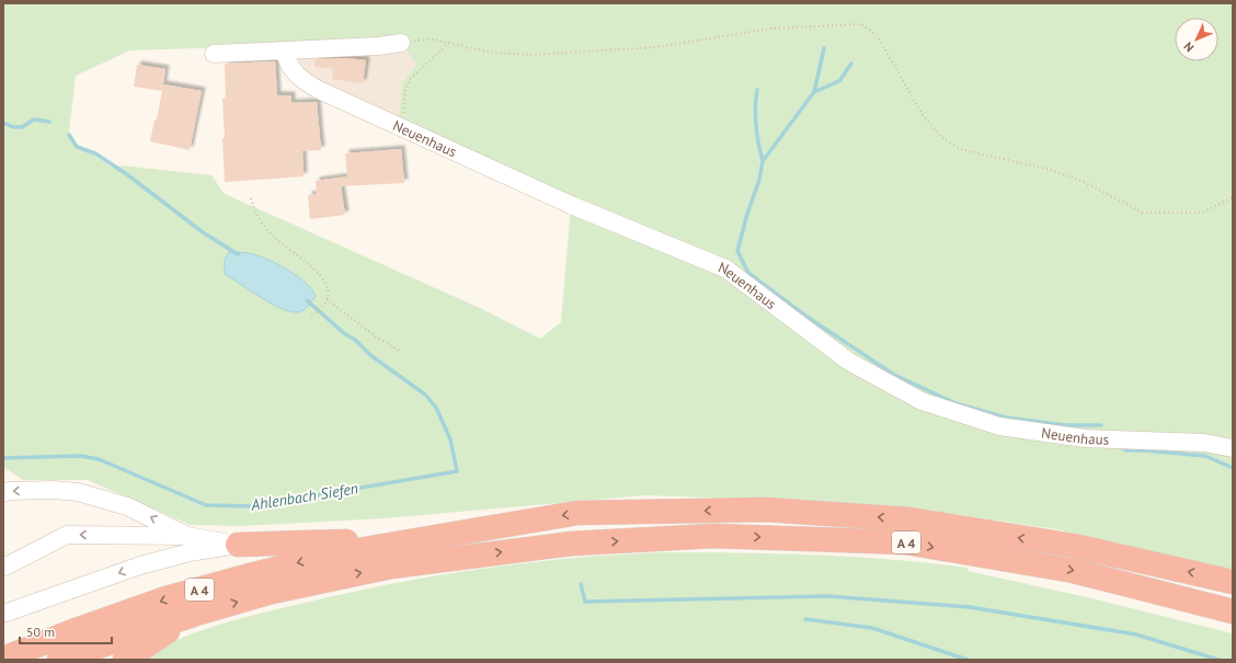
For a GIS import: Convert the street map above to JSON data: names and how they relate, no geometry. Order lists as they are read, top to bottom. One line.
{"streets":{"highway":["A 4"],"street":["Neuenhaus"]},"water":["Ahlenbach Siefen"],"scale_bar":"50 m","north":"bottom left"}
